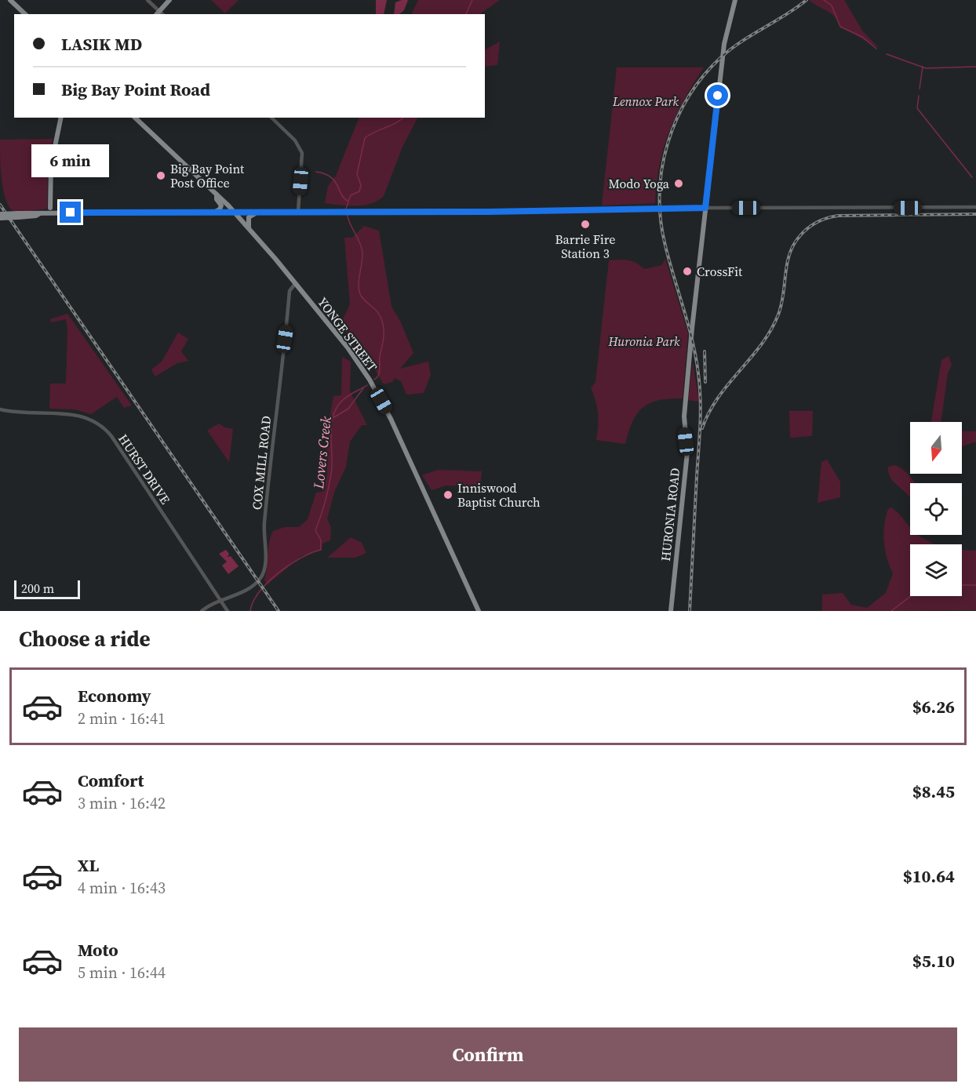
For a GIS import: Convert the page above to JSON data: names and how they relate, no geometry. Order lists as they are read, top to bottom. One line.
{"streets":{"main road":["YONGE STREET","HURONIA ROAD"],"street":["COX MILL ROAD","HURST DRIVE"]},"crossings":[["YONGE STREET","COX MILL ROAD"],["COX MILL ROAD","HURST DRIVE"]],"water":["Lovers Creek"],"parks":["Lennox Park","Huronia Park"],"places":["Big Bay Point Post Office","Modo Yoga","Barrie Fire Station 3","CrossFit","Inniswood Baptist Church"],"scale_bar":"200 m","north":"bottom","page":{"banner":["LASIK MD","Big Bay Point Road"],"bubble":"6 min","scale":"200 m","heading":"Choose a ride","list":[{"name":"Economy","note":"2 min · 16:41","value":"$6.26"},{"name":"Comfort","note":"3 min · 16:42","value":"$8.45"},{"name":"XL","note":"4 min · 16:43","value":"$10.64"},{"name":"Moto","note":"5 min · 16:44","value":"$5.10"}],"buttons":"Confirm"}}
